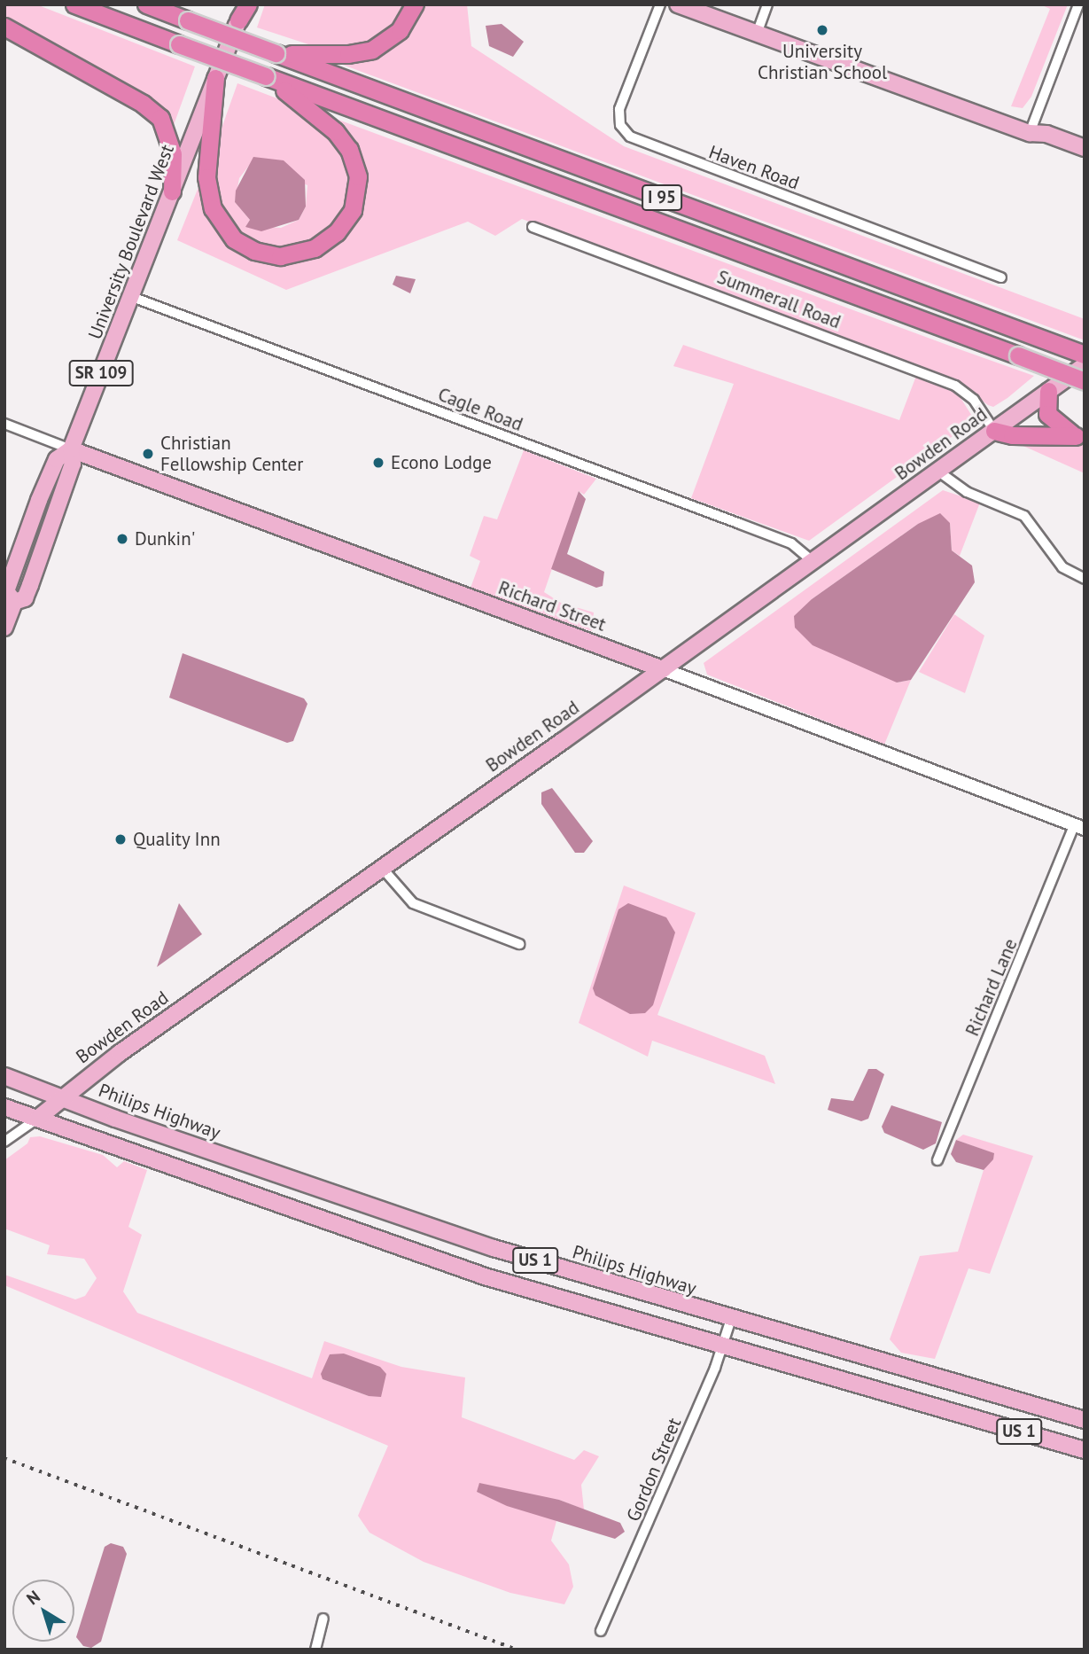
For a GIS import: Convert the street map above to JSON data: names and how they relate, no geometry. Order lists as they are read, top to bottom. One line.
{"streets":{"highway":["I 95"],"main road":["University Boulevard West","SR 109","Bowden Road","Richard Street","Philips Highway","US 1"],"street":["Haven Road","Summerall Road","Cagle Road","Richard Lane","Gordon Street"]},"crossings":[["University Boulevard West","Cagle Road"],["University Boulevard West","Richard Street"],["Summerall Road","Bowden Road"],["Cagle Road","Bowden Road"],["Bowden Road","Richard Street"],["Bowden Road","Philips Highway"],["Bowden Road","US 1"],["Richard Street","Richard Lane"],["Philips Highway","Gordon Street"],["US 1","Gordon Street"]],"places":["University Christian School","Christian Fellowship Center","Econo Lodge","Dunkin'","Quality Inn"],"north":"top left"}
